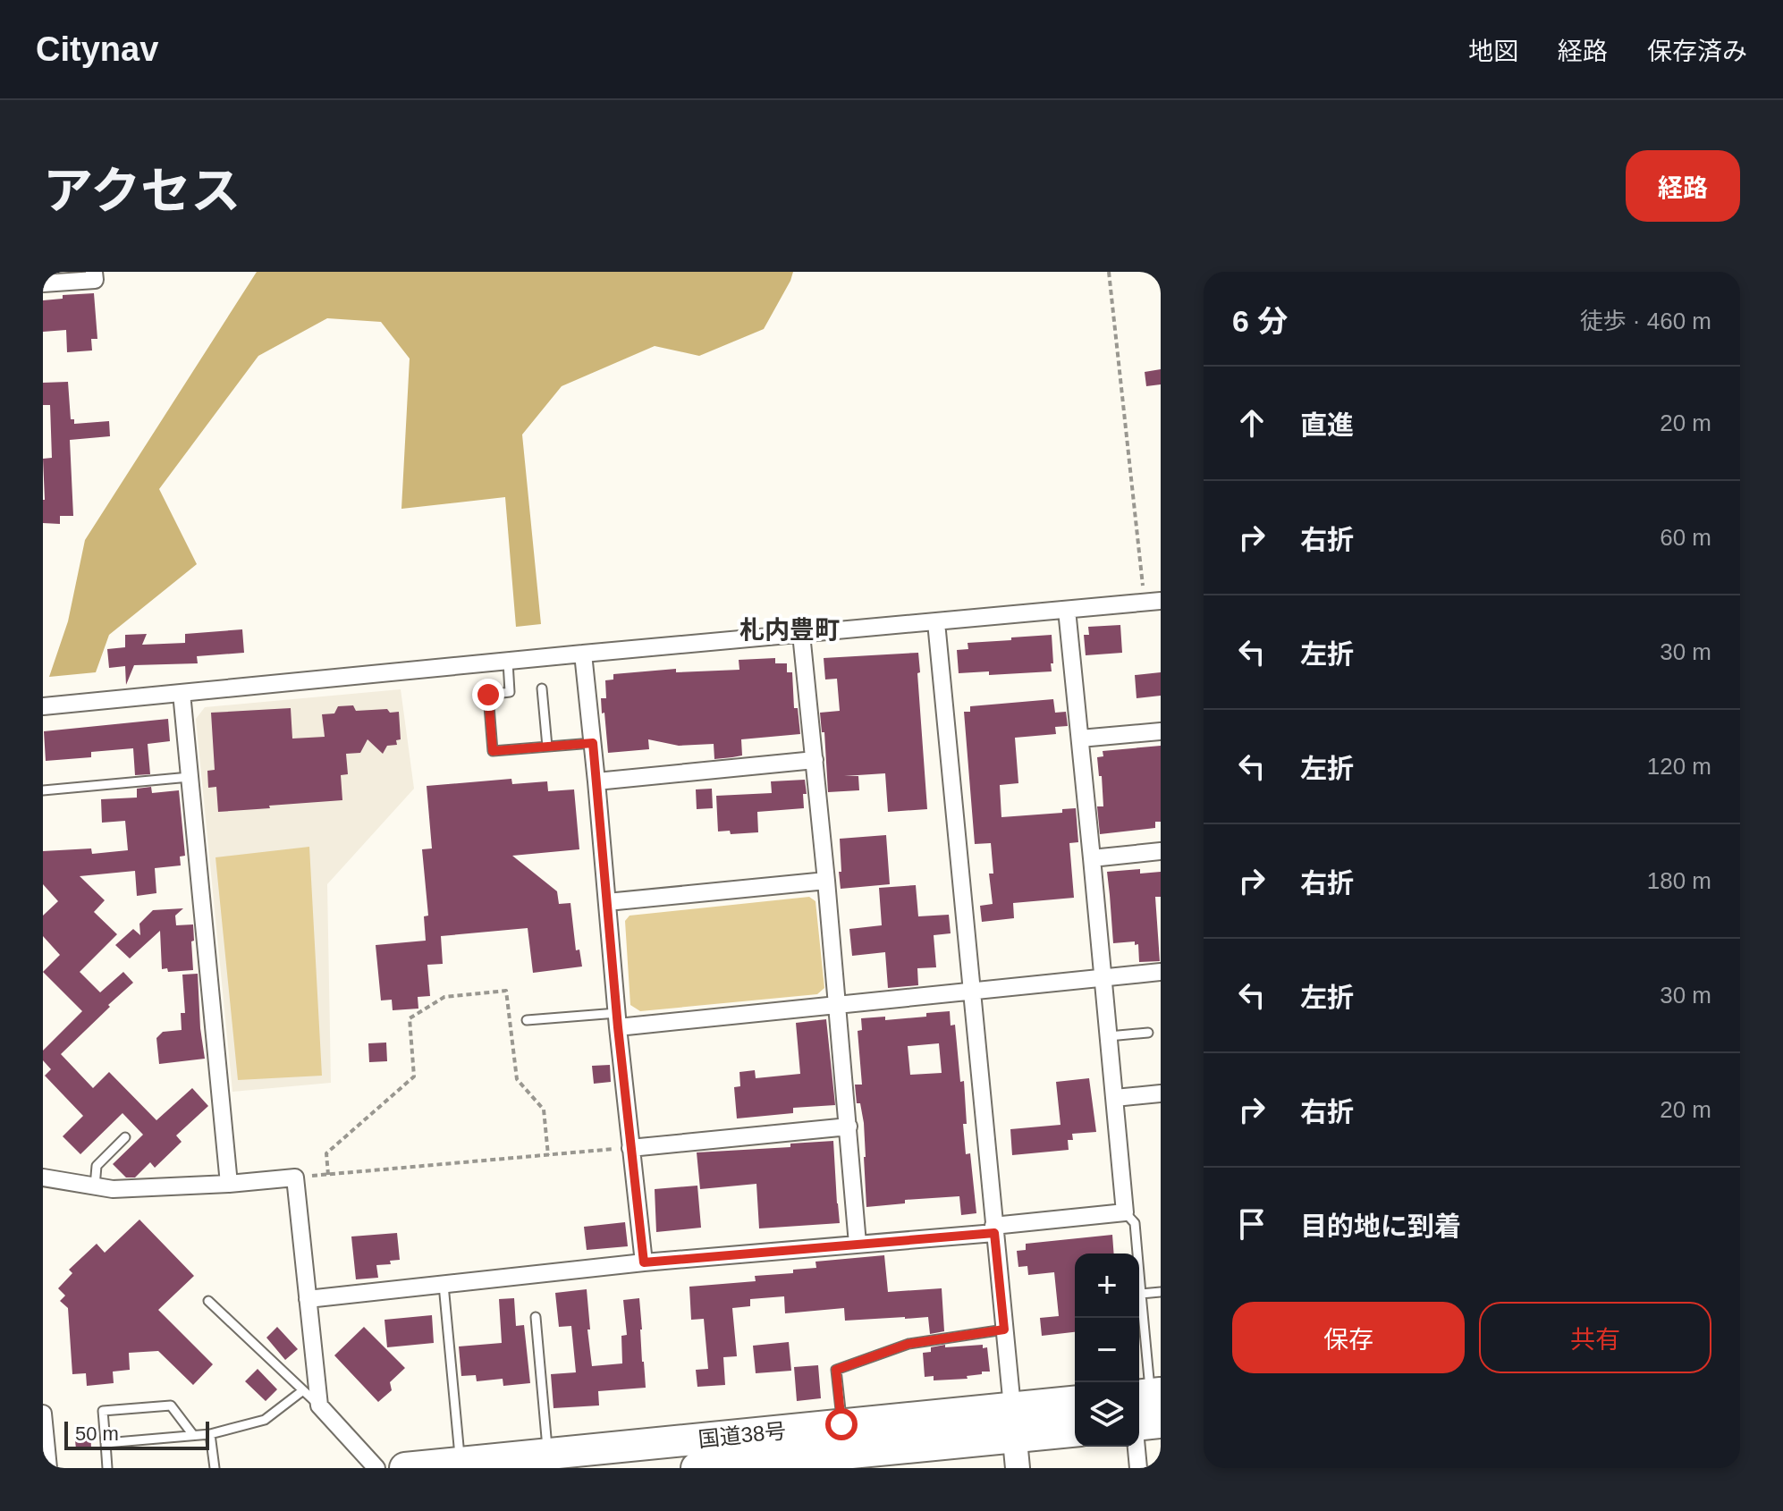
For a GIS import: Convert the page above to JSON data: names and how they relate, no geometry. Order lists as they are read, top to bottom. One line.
{"streets":{"highway":["国道38号"]},"districts":["札内豊町"],"scale_bar":"50 m","page":{"header":"Citynav","nav":["地図","経路","保存済み"],"title":"アクセス","buttons":["経路",["保存","共有"]],"heading":["6 分","徒歩 · 460 m"],"list":[["直進","20 m"],["右折","60 m"],["左折","30 m"],["左折","120 m"],["右折","180 m"],["左折","30 m"],["右折","20 m"],"目的地に到着"],"map_buttons":["+","−"],"scale":"50 m"}}
